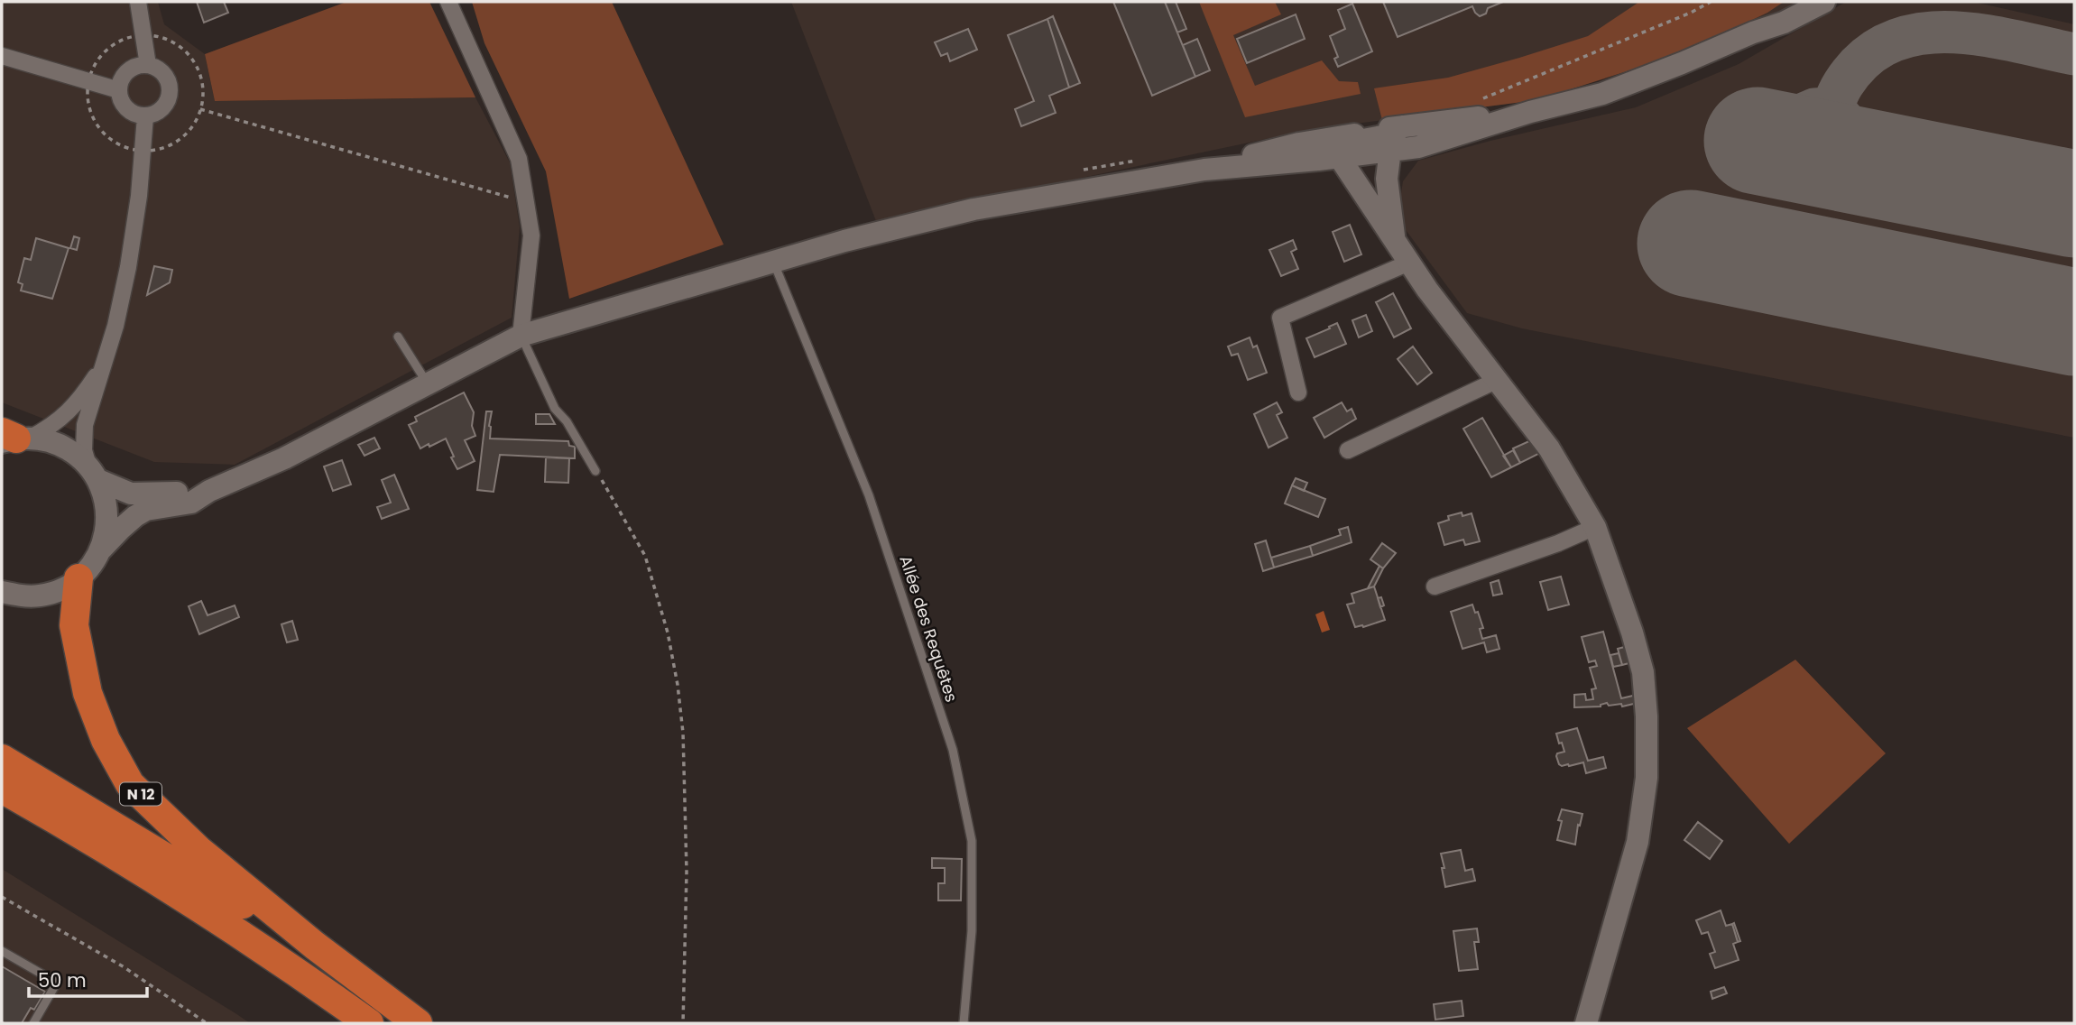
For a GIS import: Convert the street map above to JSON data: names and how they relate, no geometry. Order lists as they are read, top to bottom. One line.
{"streets":{"highway":["N 12"],"lane":["Allée des Requêtes"]},"scale_bar":"50 m"}
